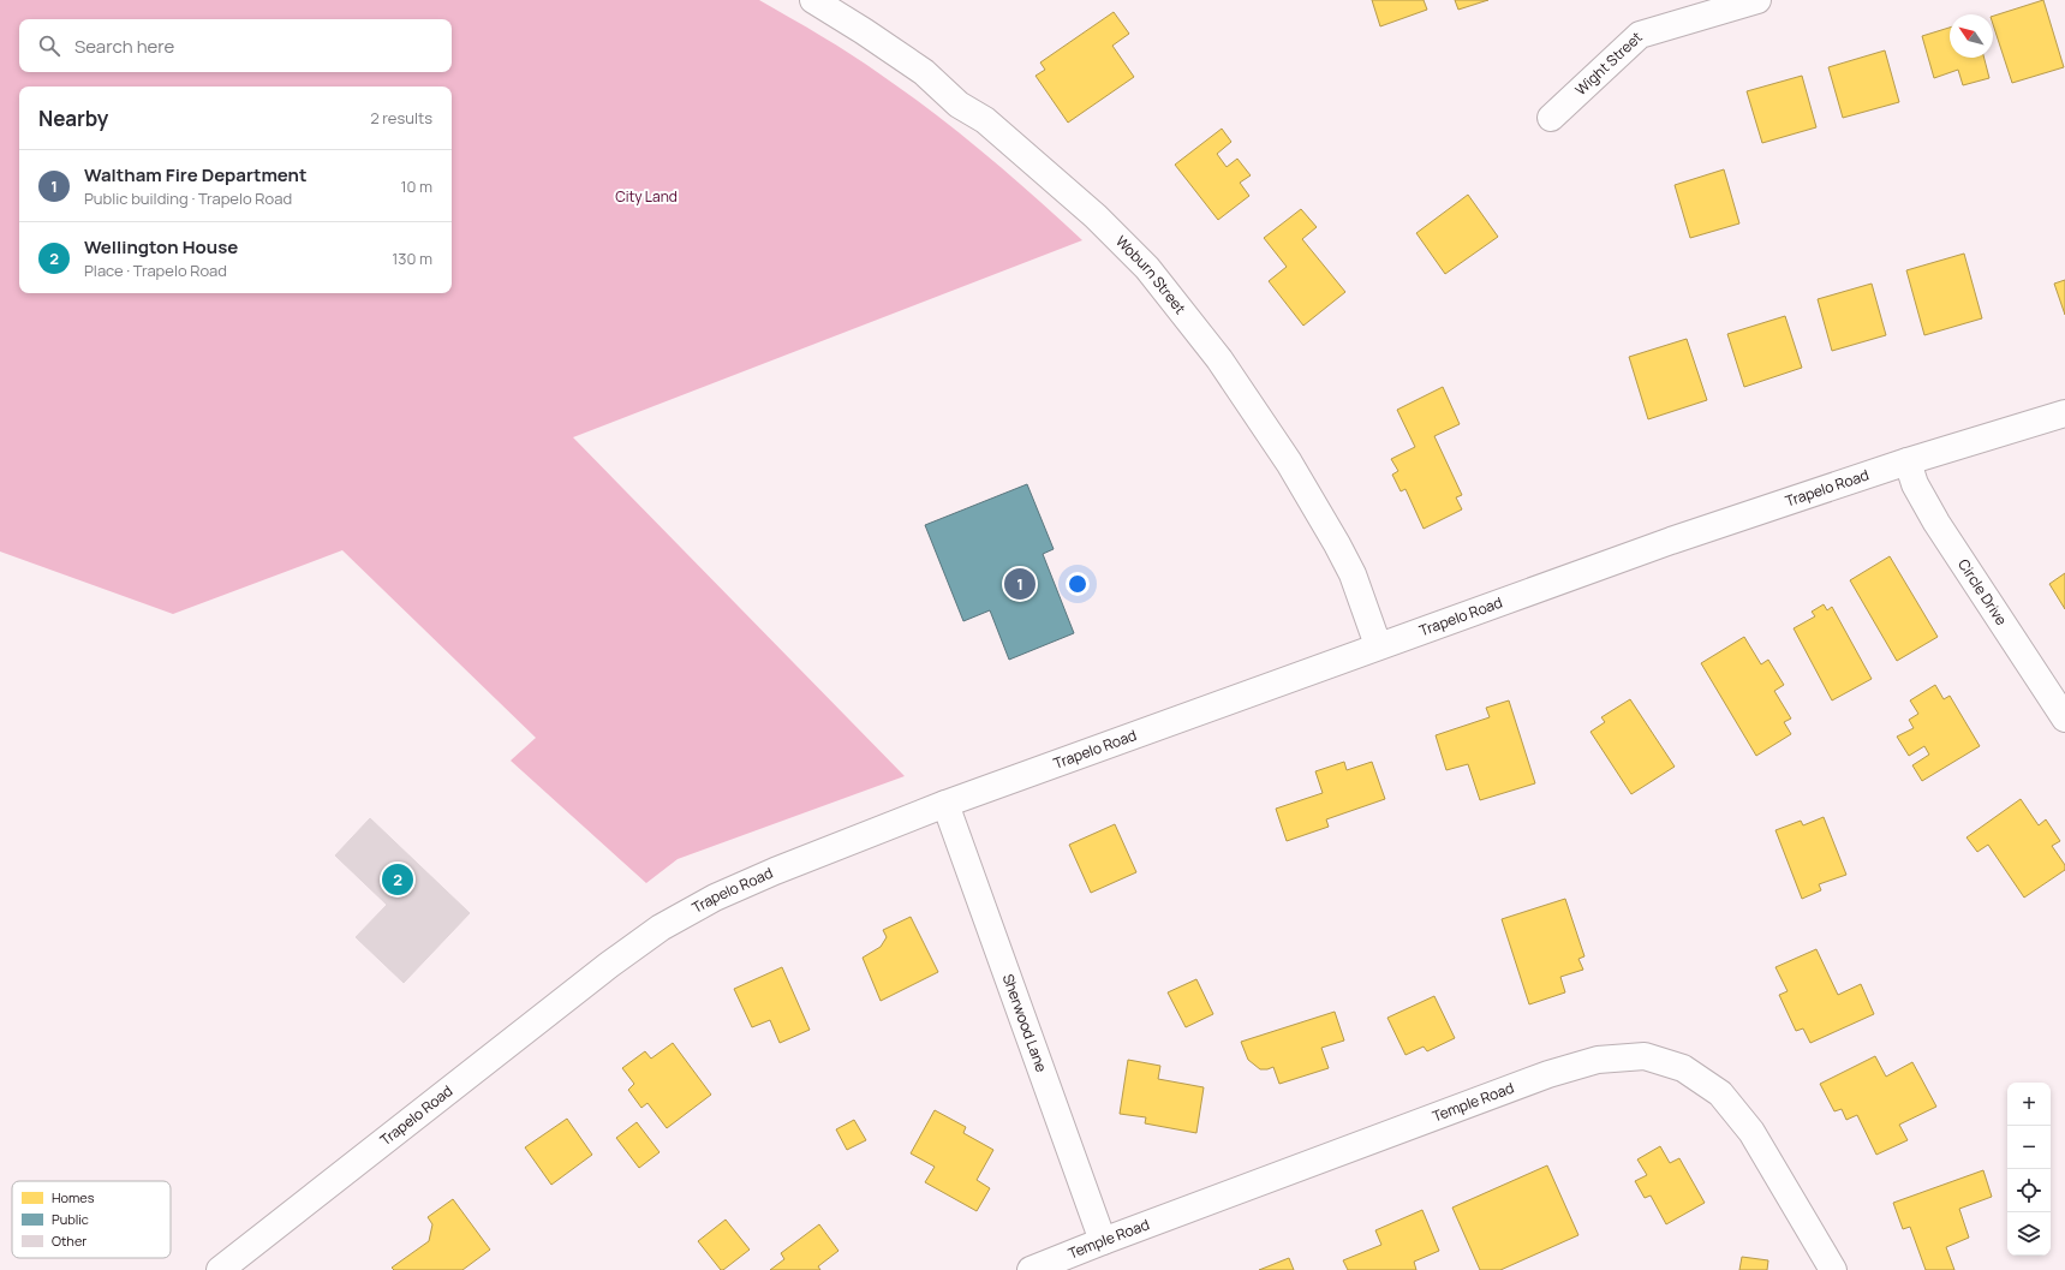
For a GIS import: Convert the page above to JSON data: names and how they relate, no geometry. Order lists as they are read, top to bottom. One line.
{"streets":{"street":["Wight Street","Woburn Street","Trapelo Road","Circle Drive","Sherwood Lane","Temple Road"]},"crossings":[["Woburn Street","Trapelo Road"],["Trapelo Road","Circle Drive"],["Trapelo Road","Sherwood Lane"],["Sherwood Lane","Temple Road"]],"parks":["City Land"],"legend":["Homes","Public","Other"],"north":"top left","page":{"search":"Search here","heading":["Nearby","2 results"],"list":[{"mark":"1","name":"Waltham Fire Department","note":"Public building · Trapelo Road","value":"10 m"},{"mark":"2","name":"Wellington House","note":"Place · Trapelo Road","value":"130 m"}],"pins":["1","2"],"map_buttons":["+","−"]}}
